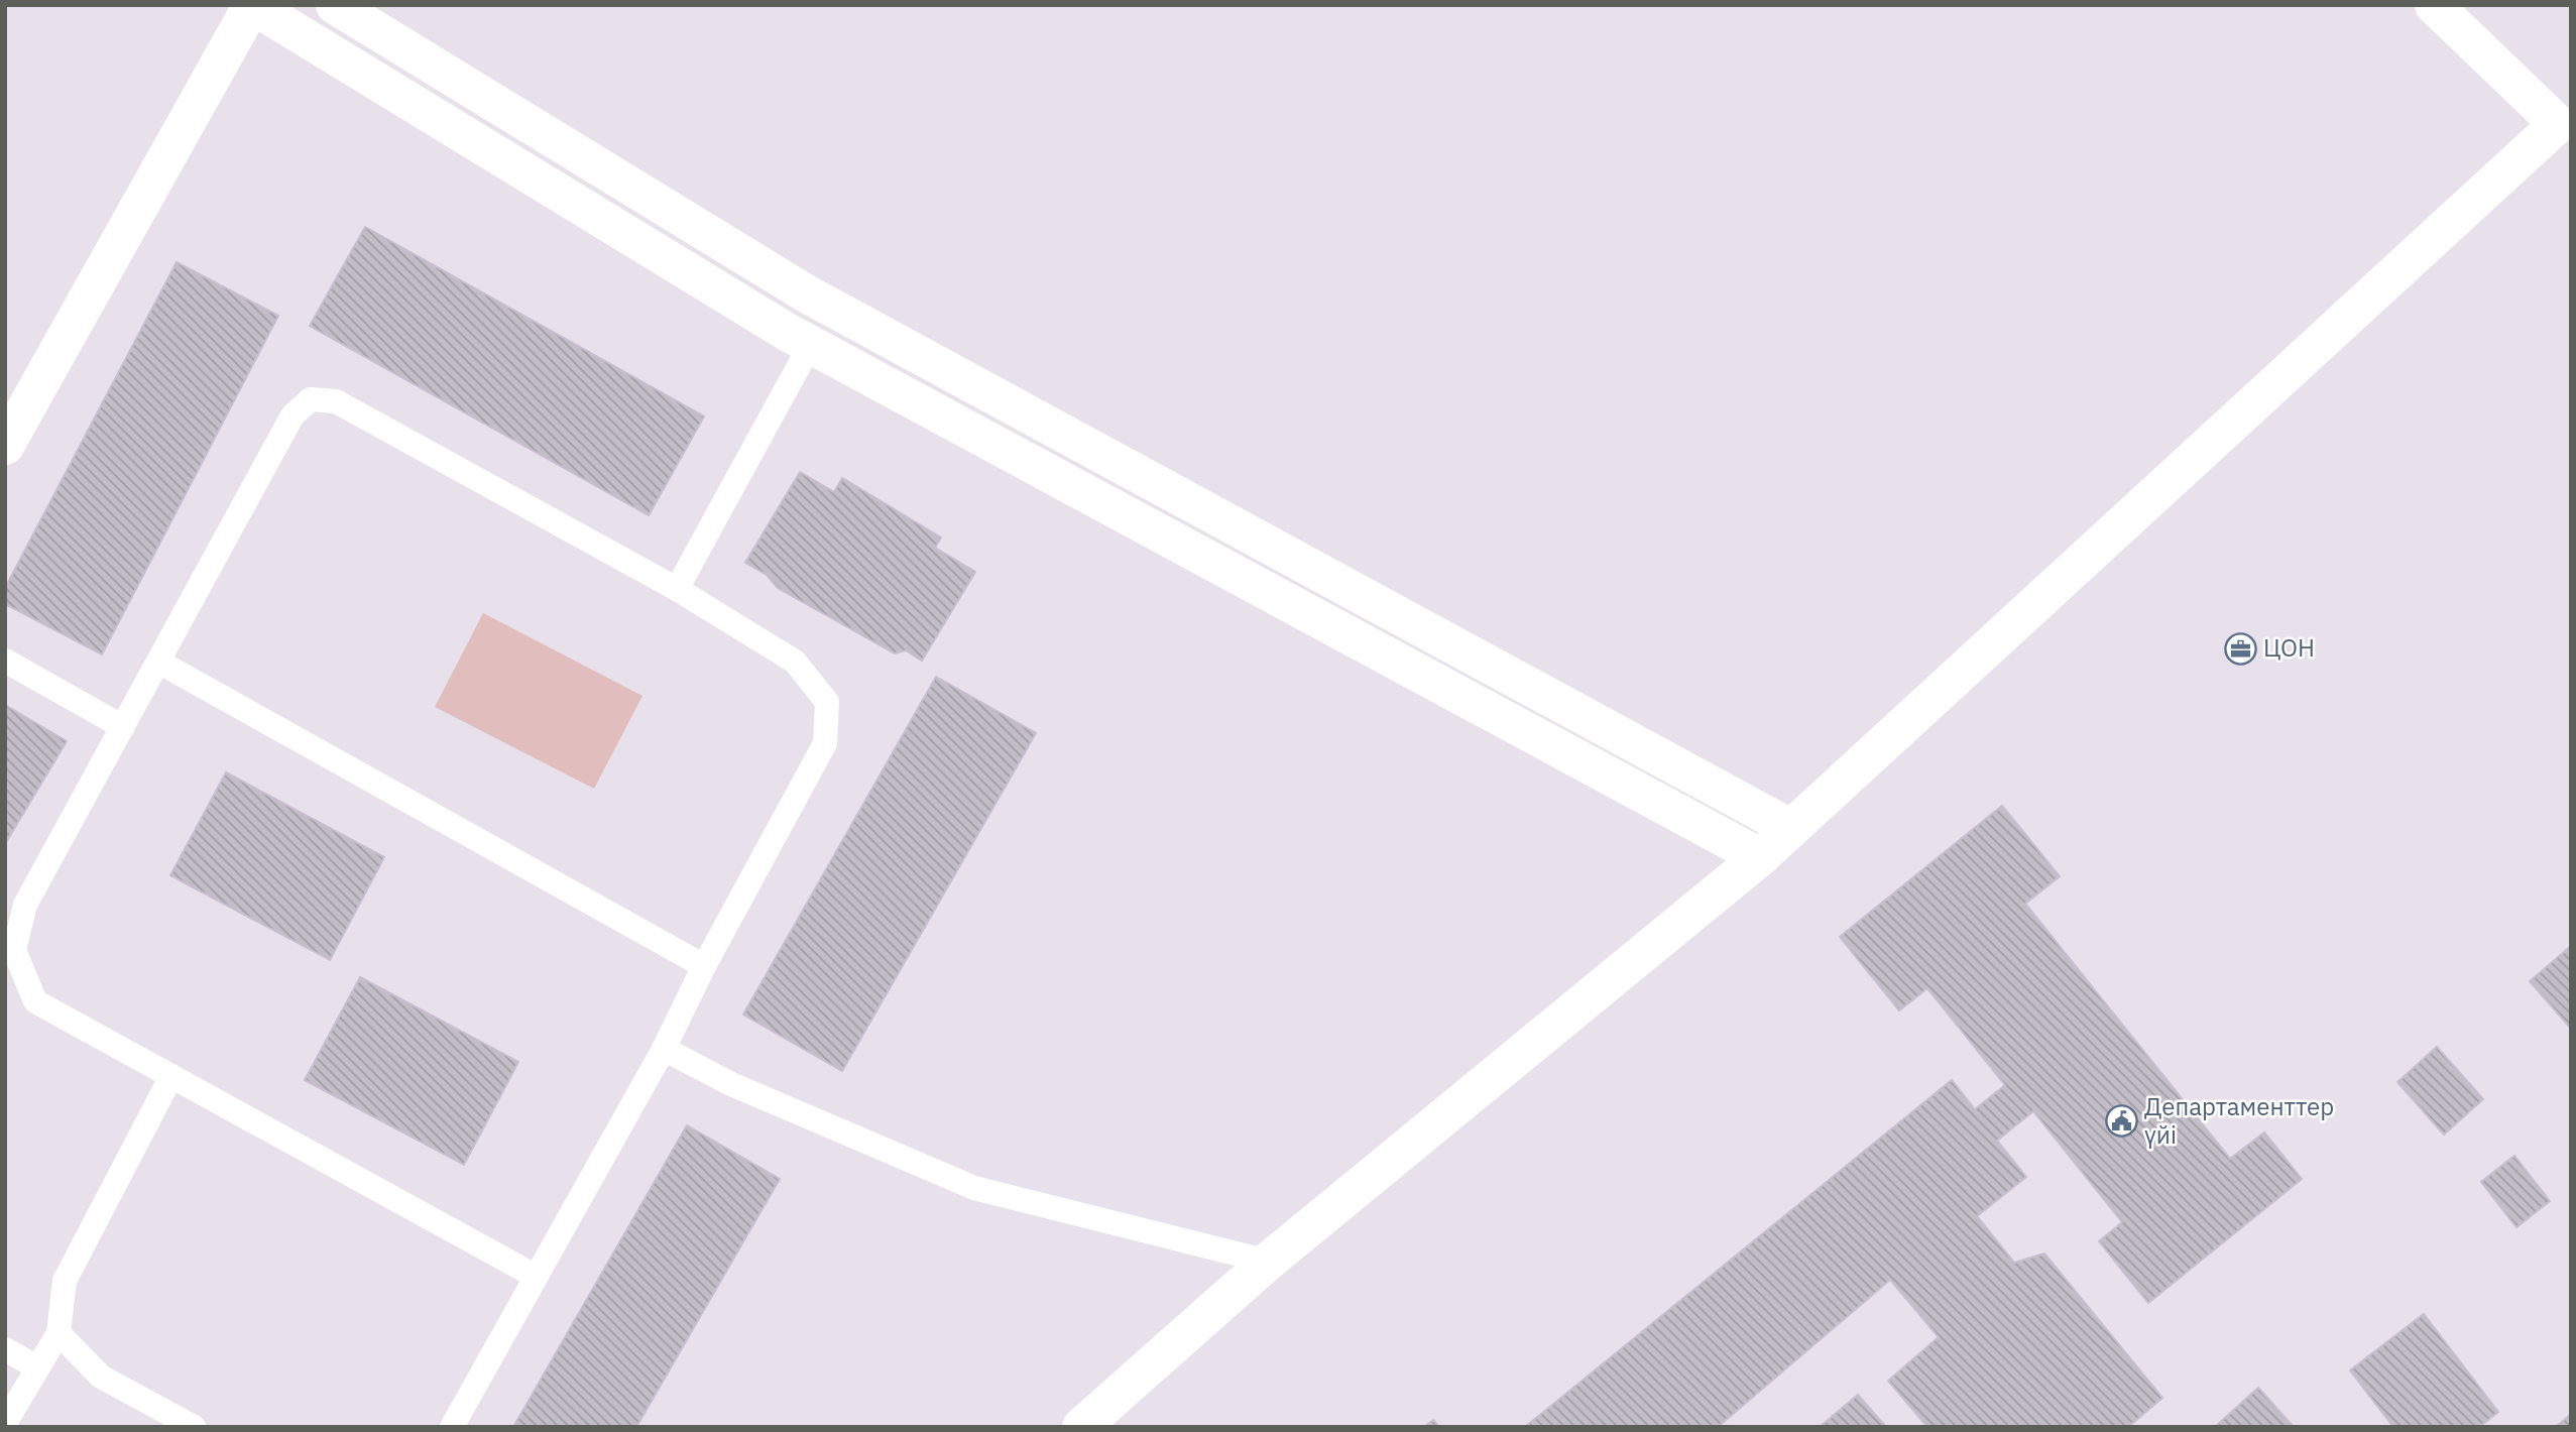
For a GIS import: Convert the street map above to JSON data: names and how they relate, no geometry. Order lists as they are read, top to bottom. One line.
{"places":{"office":["ЦОН"],"public building":["Департаменттер үйі"]}}
